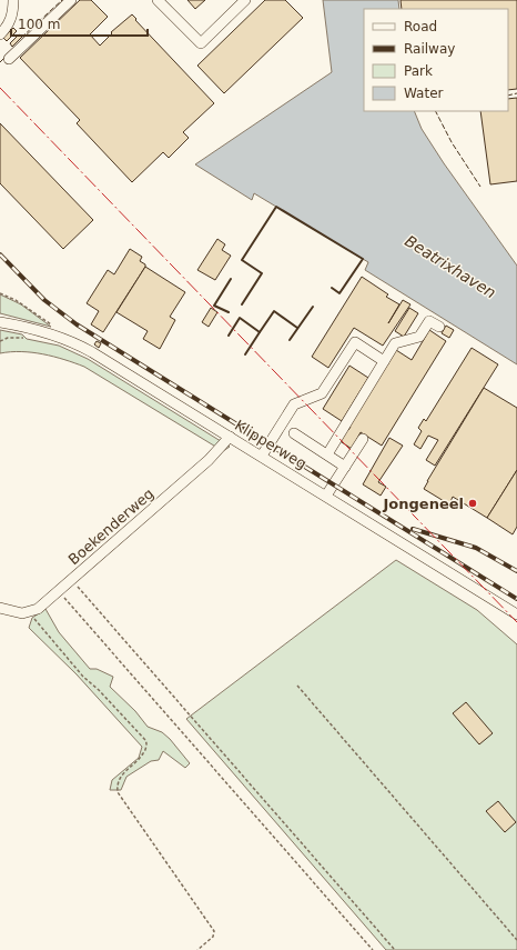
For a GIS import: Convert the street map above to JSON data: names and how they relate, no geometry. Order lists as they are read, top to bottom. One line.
{"streets":{"street":["Klipperweg","Boekenderweg"]},"crossings":[["Klipperweg","Boekenderweg"]],"water":["Beatrixhaven"],"places":["Jongeneel"],"legend":["Road","Railway","Park","Water"],"scale_bar":"100 m"}
